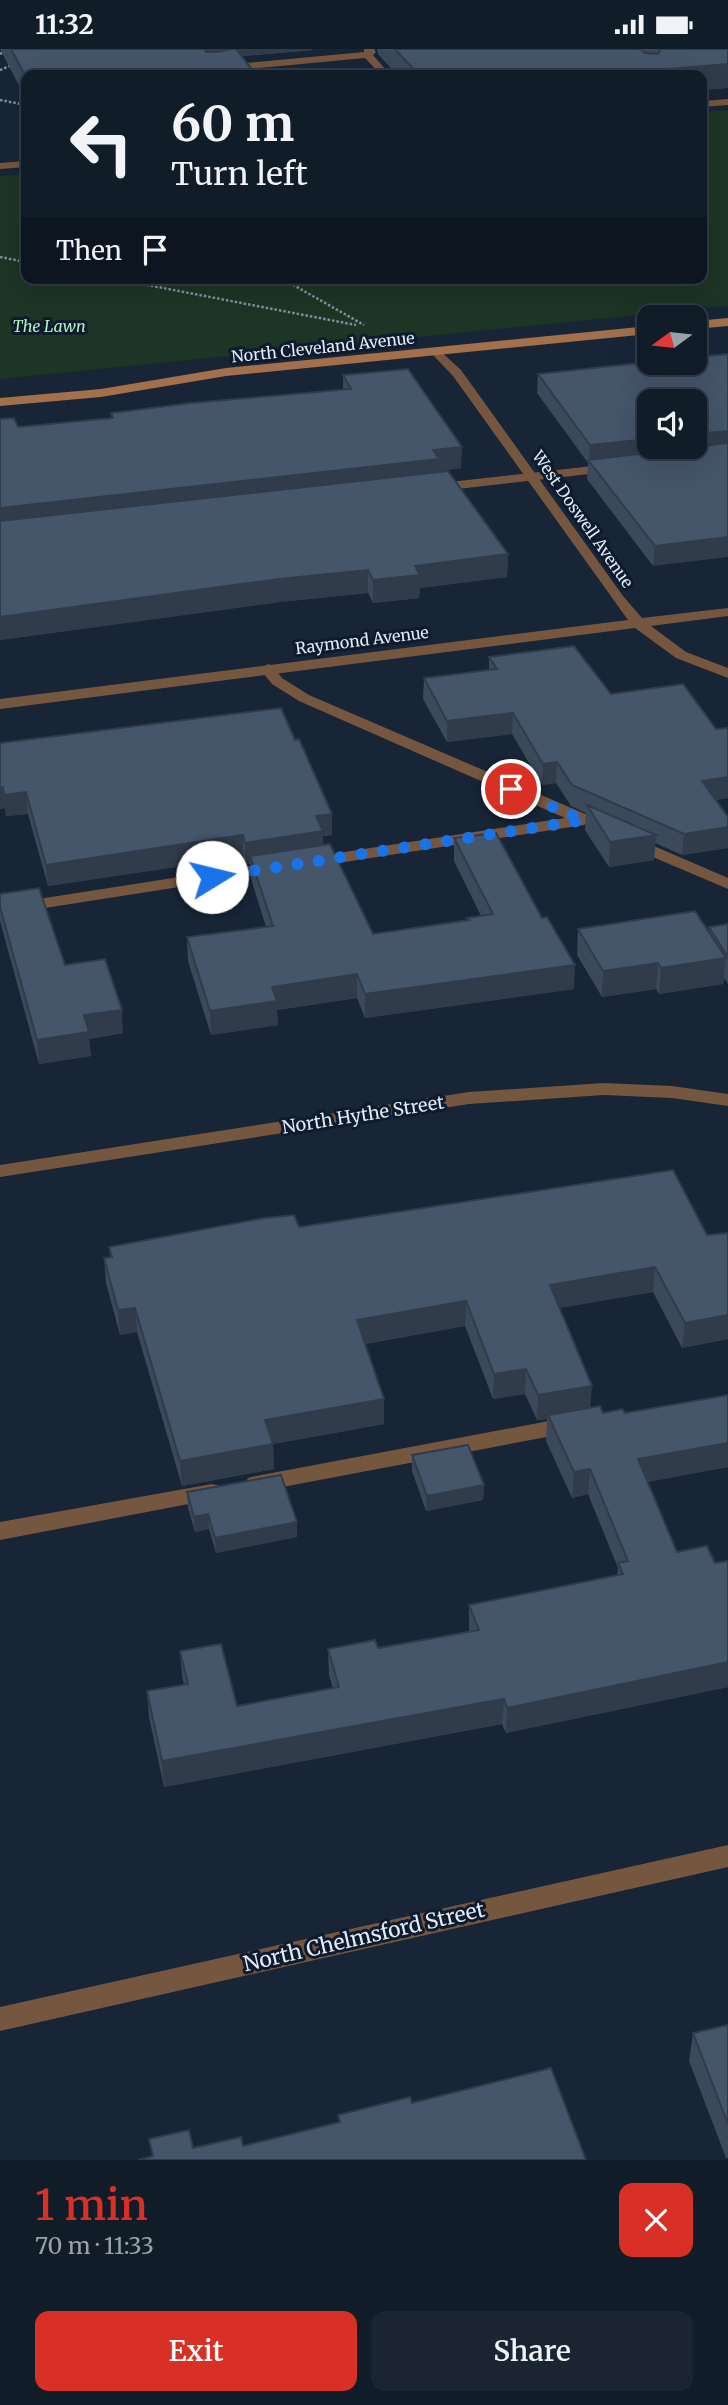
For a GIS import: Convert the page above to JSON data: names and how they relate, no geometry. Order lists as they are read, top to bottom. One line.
{"streets":{"main road":["North Cleveland Avenue"],"street":["West Doswell Avenue","Raymond Avenue","North Hythe Street","North Chelmsford Street"]},"crossings":[["North Cleveland Avenue","West Doswell Avenue"],["West Doswell Avenue","Raymond Avenue"]],"parks":["The Lawn"],"north":"left","page":{"status":"11:32","turn":["60 m","Turn left"],"then":"Then","heading":["1 min","70 m · 11:33"],"buttons":["Exit","Share"]}}
